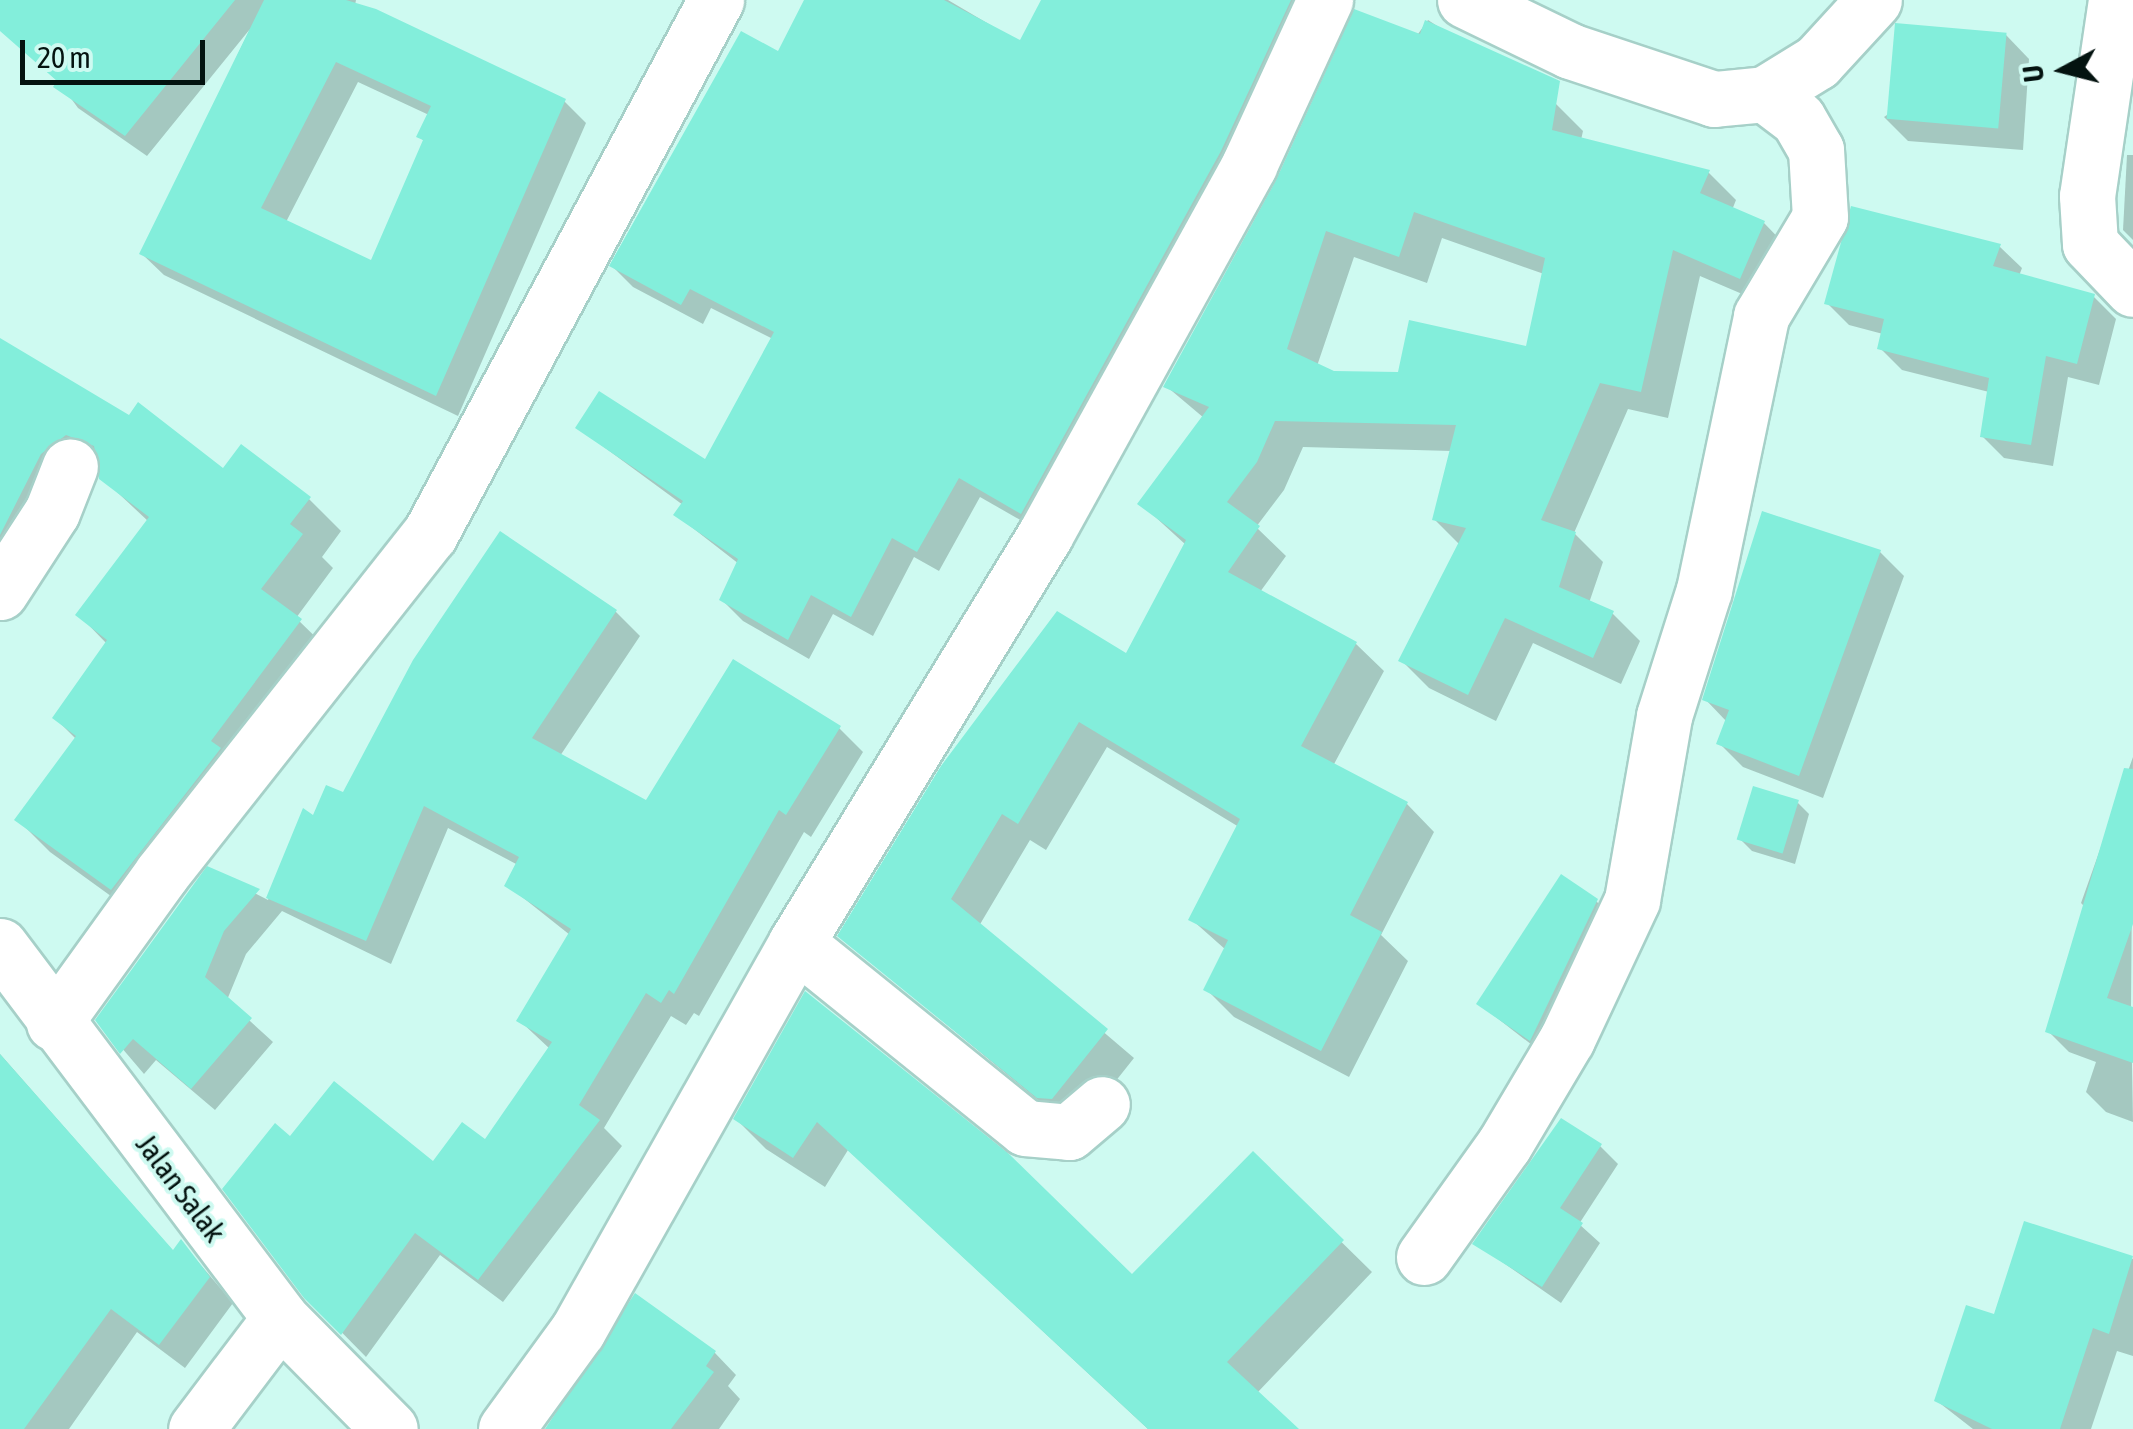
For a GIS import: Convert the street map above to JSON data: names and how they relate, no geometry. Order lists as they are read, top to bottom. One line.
{"streets":{"street":["Jalan Salak"]},"scale_bar":"20 m","north":"left"}
